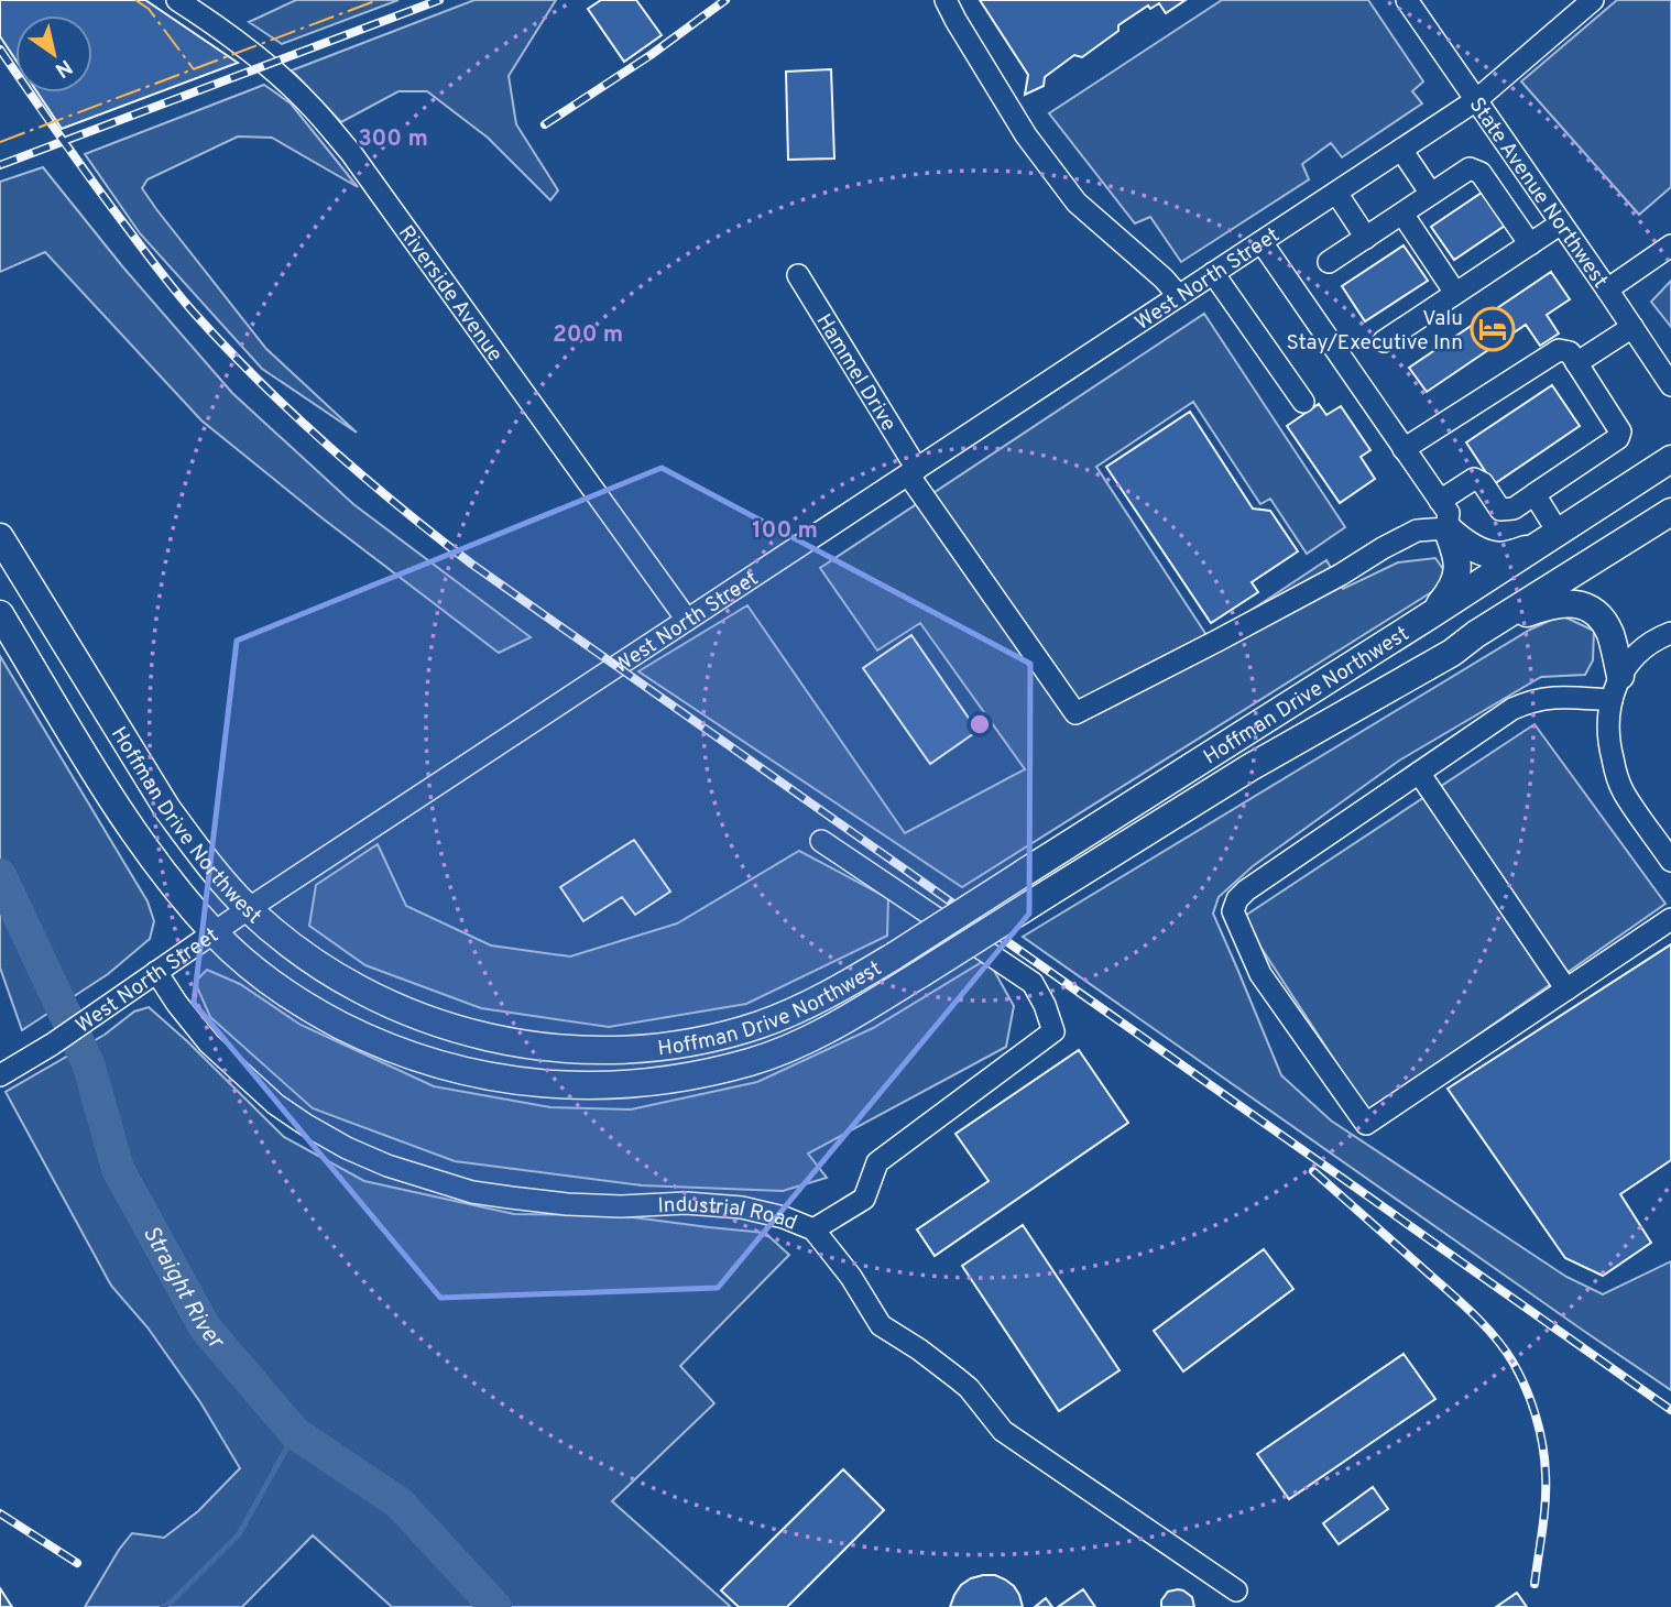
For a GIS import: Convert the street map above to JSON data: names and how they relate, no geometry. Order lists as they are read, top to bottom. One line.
{"streets":{"main road":["Hoffman Drive Northwest"],"street":["State Avenue Northwest","West North Street","Riverside Avenue","Hammel Drive","Industrial Road"]},"crossings":[["State Avenue Northwest","West North Street"],["West North Street","Riverside Avenue"],["West North Street","Hammel Drive"],["West North Street","Hoffman Drive Northwest"],["West North Street","Industrial Road"]],"water":["Straight River"],"places":{"hotel":["Valu Stay/Executive Inn"]},"north":"bottom right","rings":["300 m","200 m","100 m"]}
